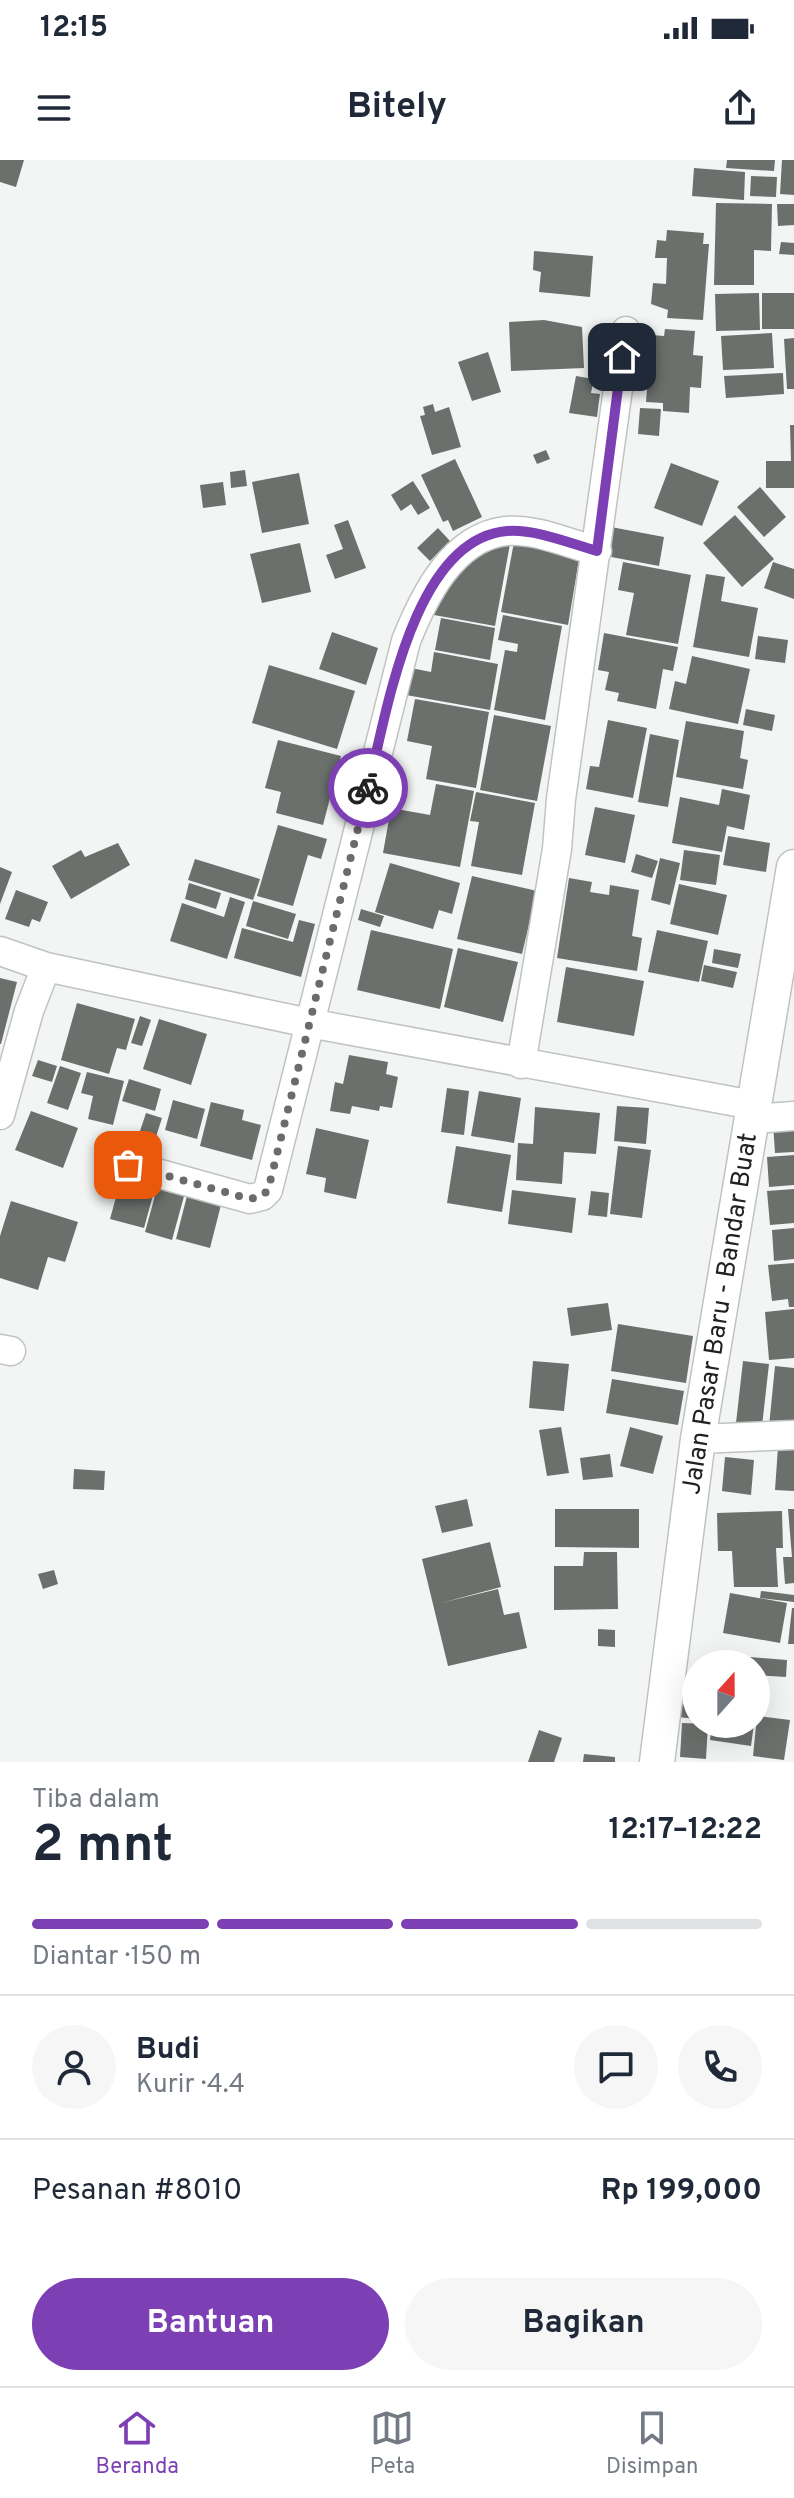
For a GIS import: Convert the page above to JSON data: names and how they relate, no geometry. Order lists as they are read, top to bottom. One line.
{"streets":{"street":["Jalan Pasar Baru - Bandar Buat"]},"north":"top","page":{"status":"12:15","header":"Bitely","heading":["2 mnt","Tiba dalam","12:17–12:22"],"panel":["Budi","Kurir · 4.4","Pesanan #8010","Rp 199,000"],"bar":"Diantar · 150 m","buttons":["Bantuan","Bagikan"],"tabs":["Beranda","Peta","Disimpan"]}}
